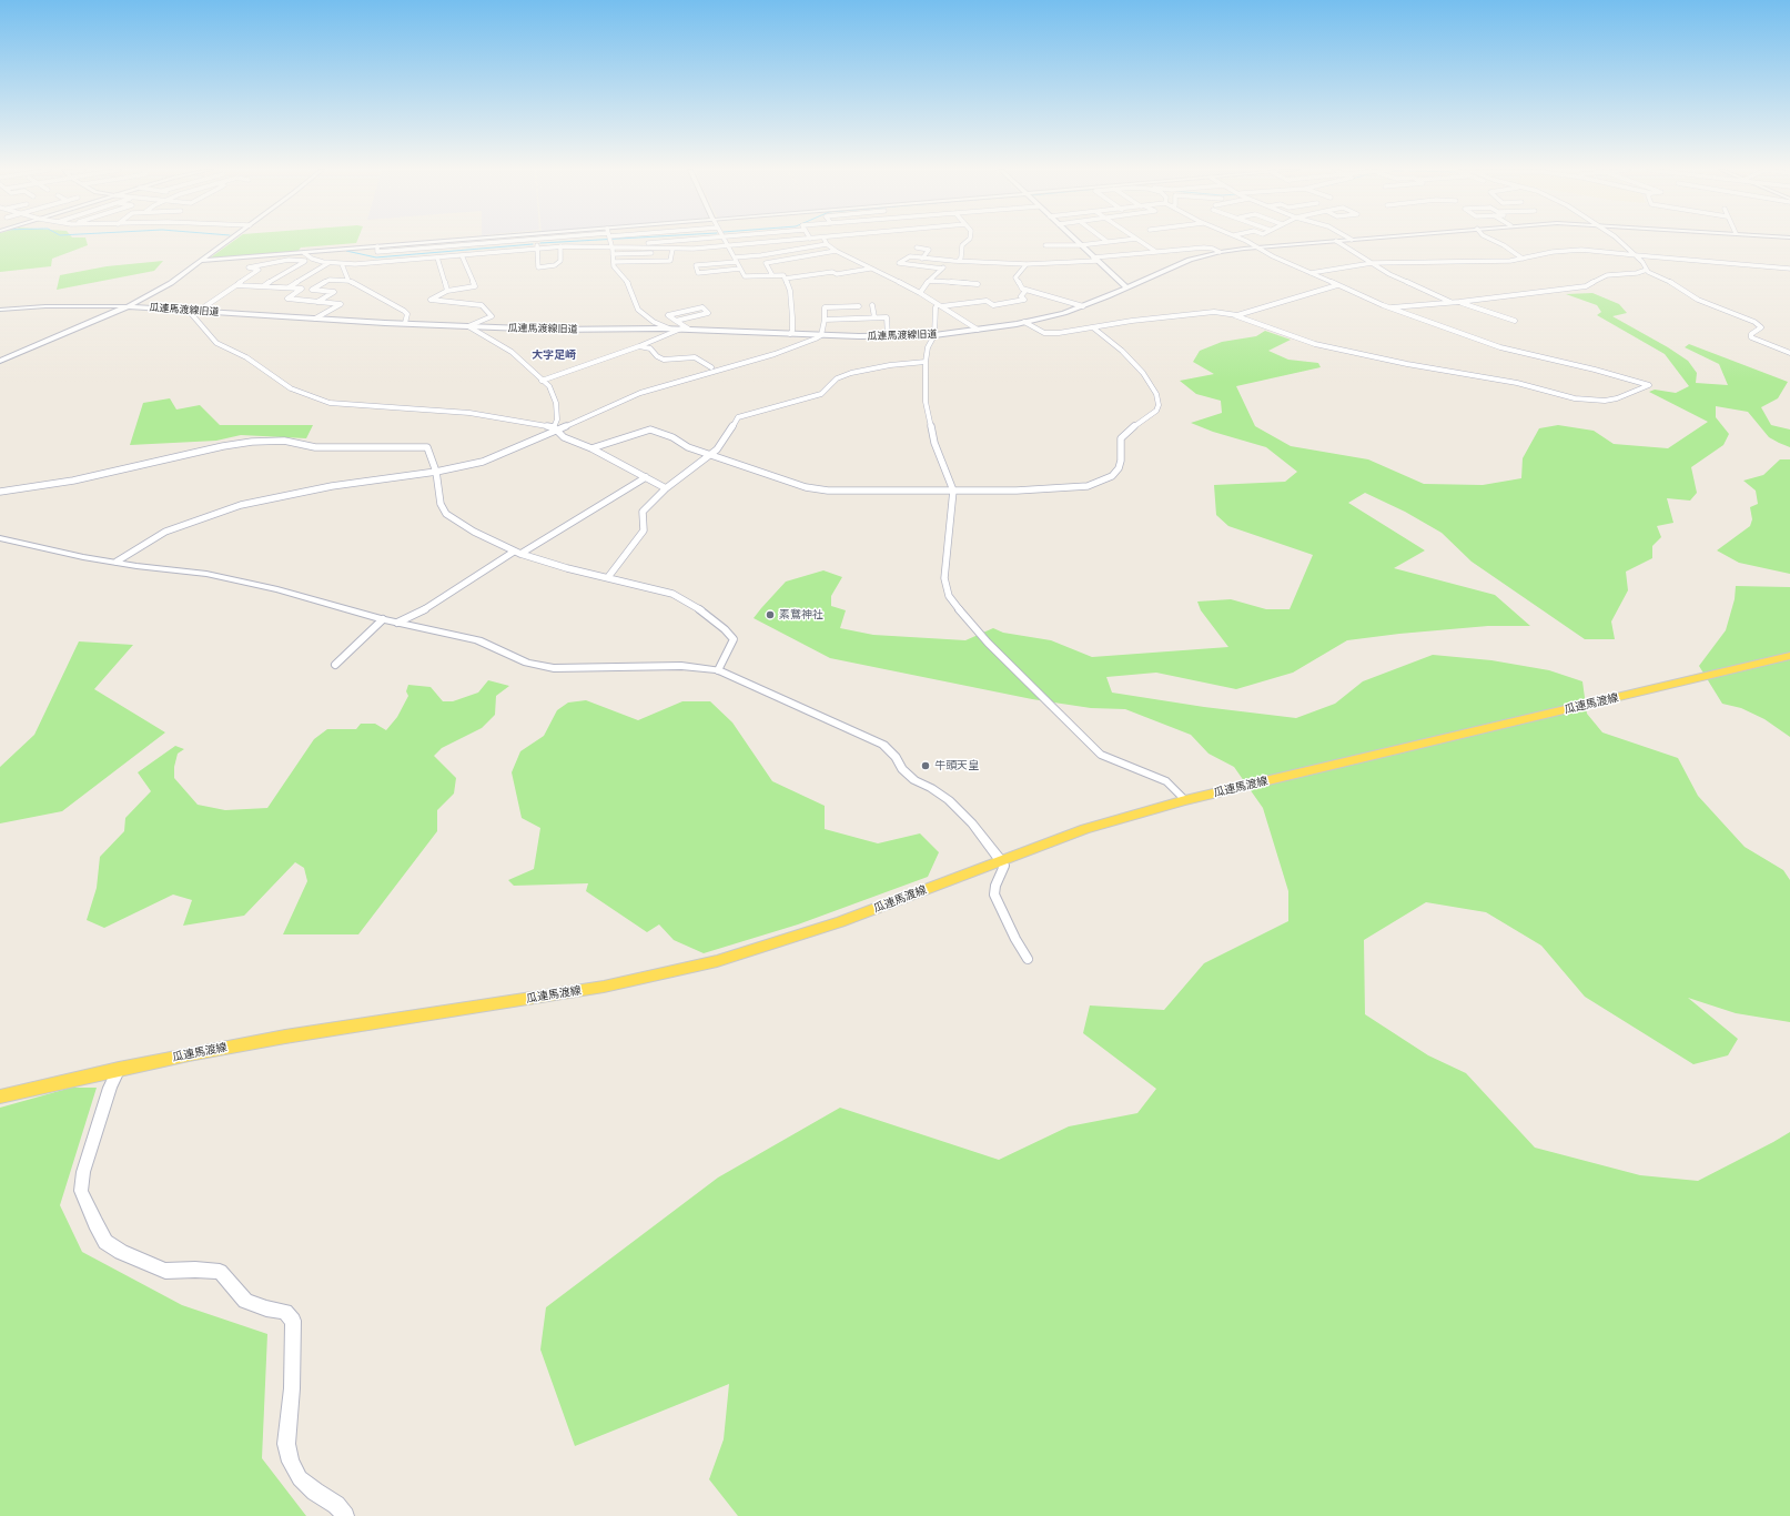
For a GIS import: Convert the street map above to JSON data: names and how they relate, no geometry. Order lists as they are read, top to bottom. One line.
{"streets":{"main road":["瓜連馬渡線"],"street":["瓜連馬渡線旧道"]},"districts":["大字足崎"],"places":["素鵞神社","牛頭天皇"]}
